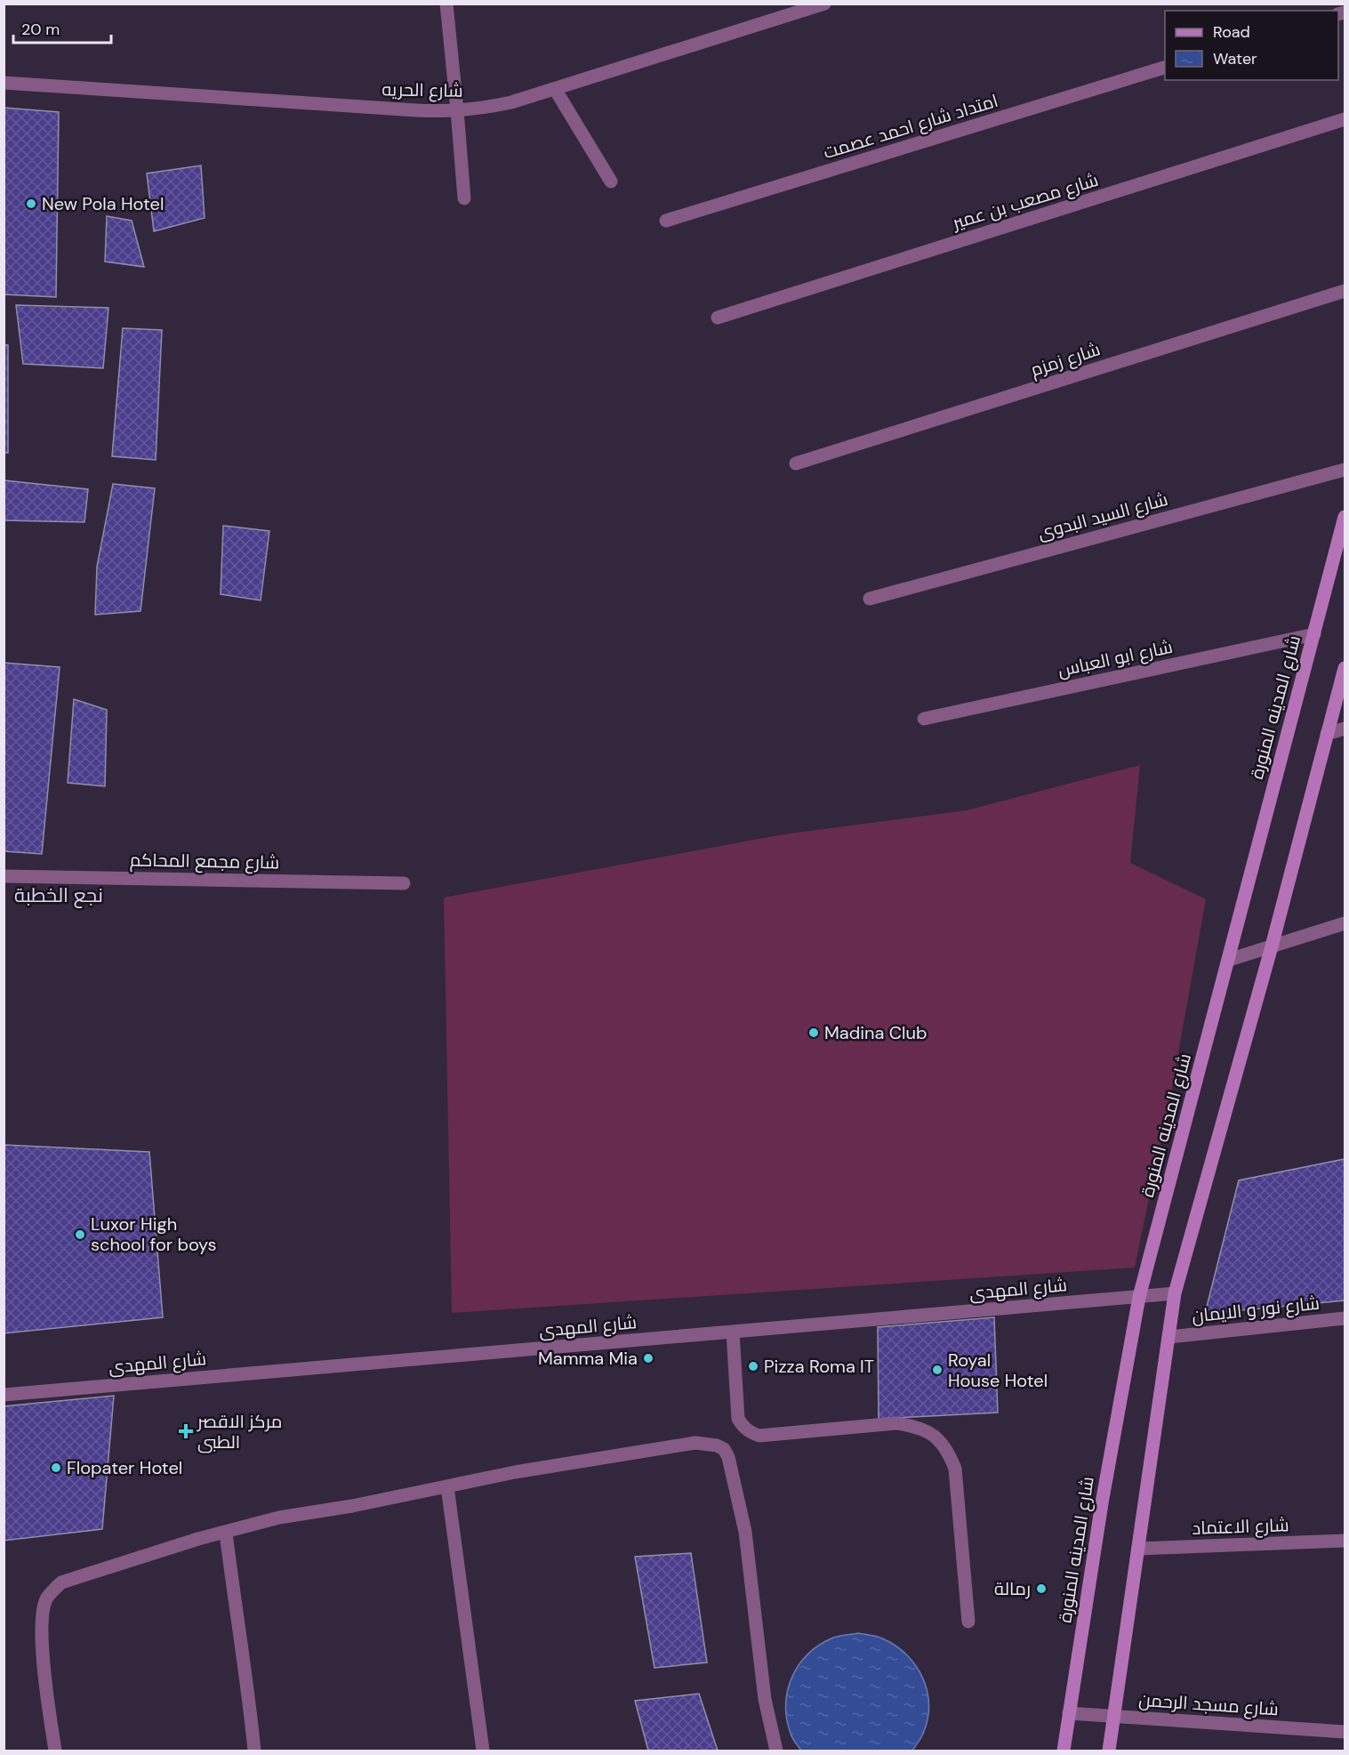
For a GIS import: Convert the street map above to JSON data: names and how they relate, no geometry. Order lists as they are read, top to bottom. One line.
{"streets":{"main road":["شارع المدينه المنورة"],"street":["شارع الحريه","امتداد شارع احمد عصمت","شارع مصعب بن عمير","شارع زمزم","شارع السيد البدوى","شارع ابو العباس","شارع مجمع المحاكم","شارع المهدى","شارع نور و الايمان","شارع الاعتماد","شارع مسجد الرحمن"]},"crossings":[["شارع ابو العباس","شارع المدينه المنورة"],["شارع المدينه المنورة","شارع المهدى"],["شارع المدينه المنورة","شارع مسجد الرحمن"]],"districts":["نجع الخطبة"],"places":{"other":["New Pola Hotel","Madina Club","Luxor High school for boys","Mamma Mia","Pizza Roma IT","Royal House Hotel","Flopater Hotel","رمالة"],"health":["مركز الاقصر الطبى"]},"legend":["Road","Water"],"scale_bar":"20 m"}
